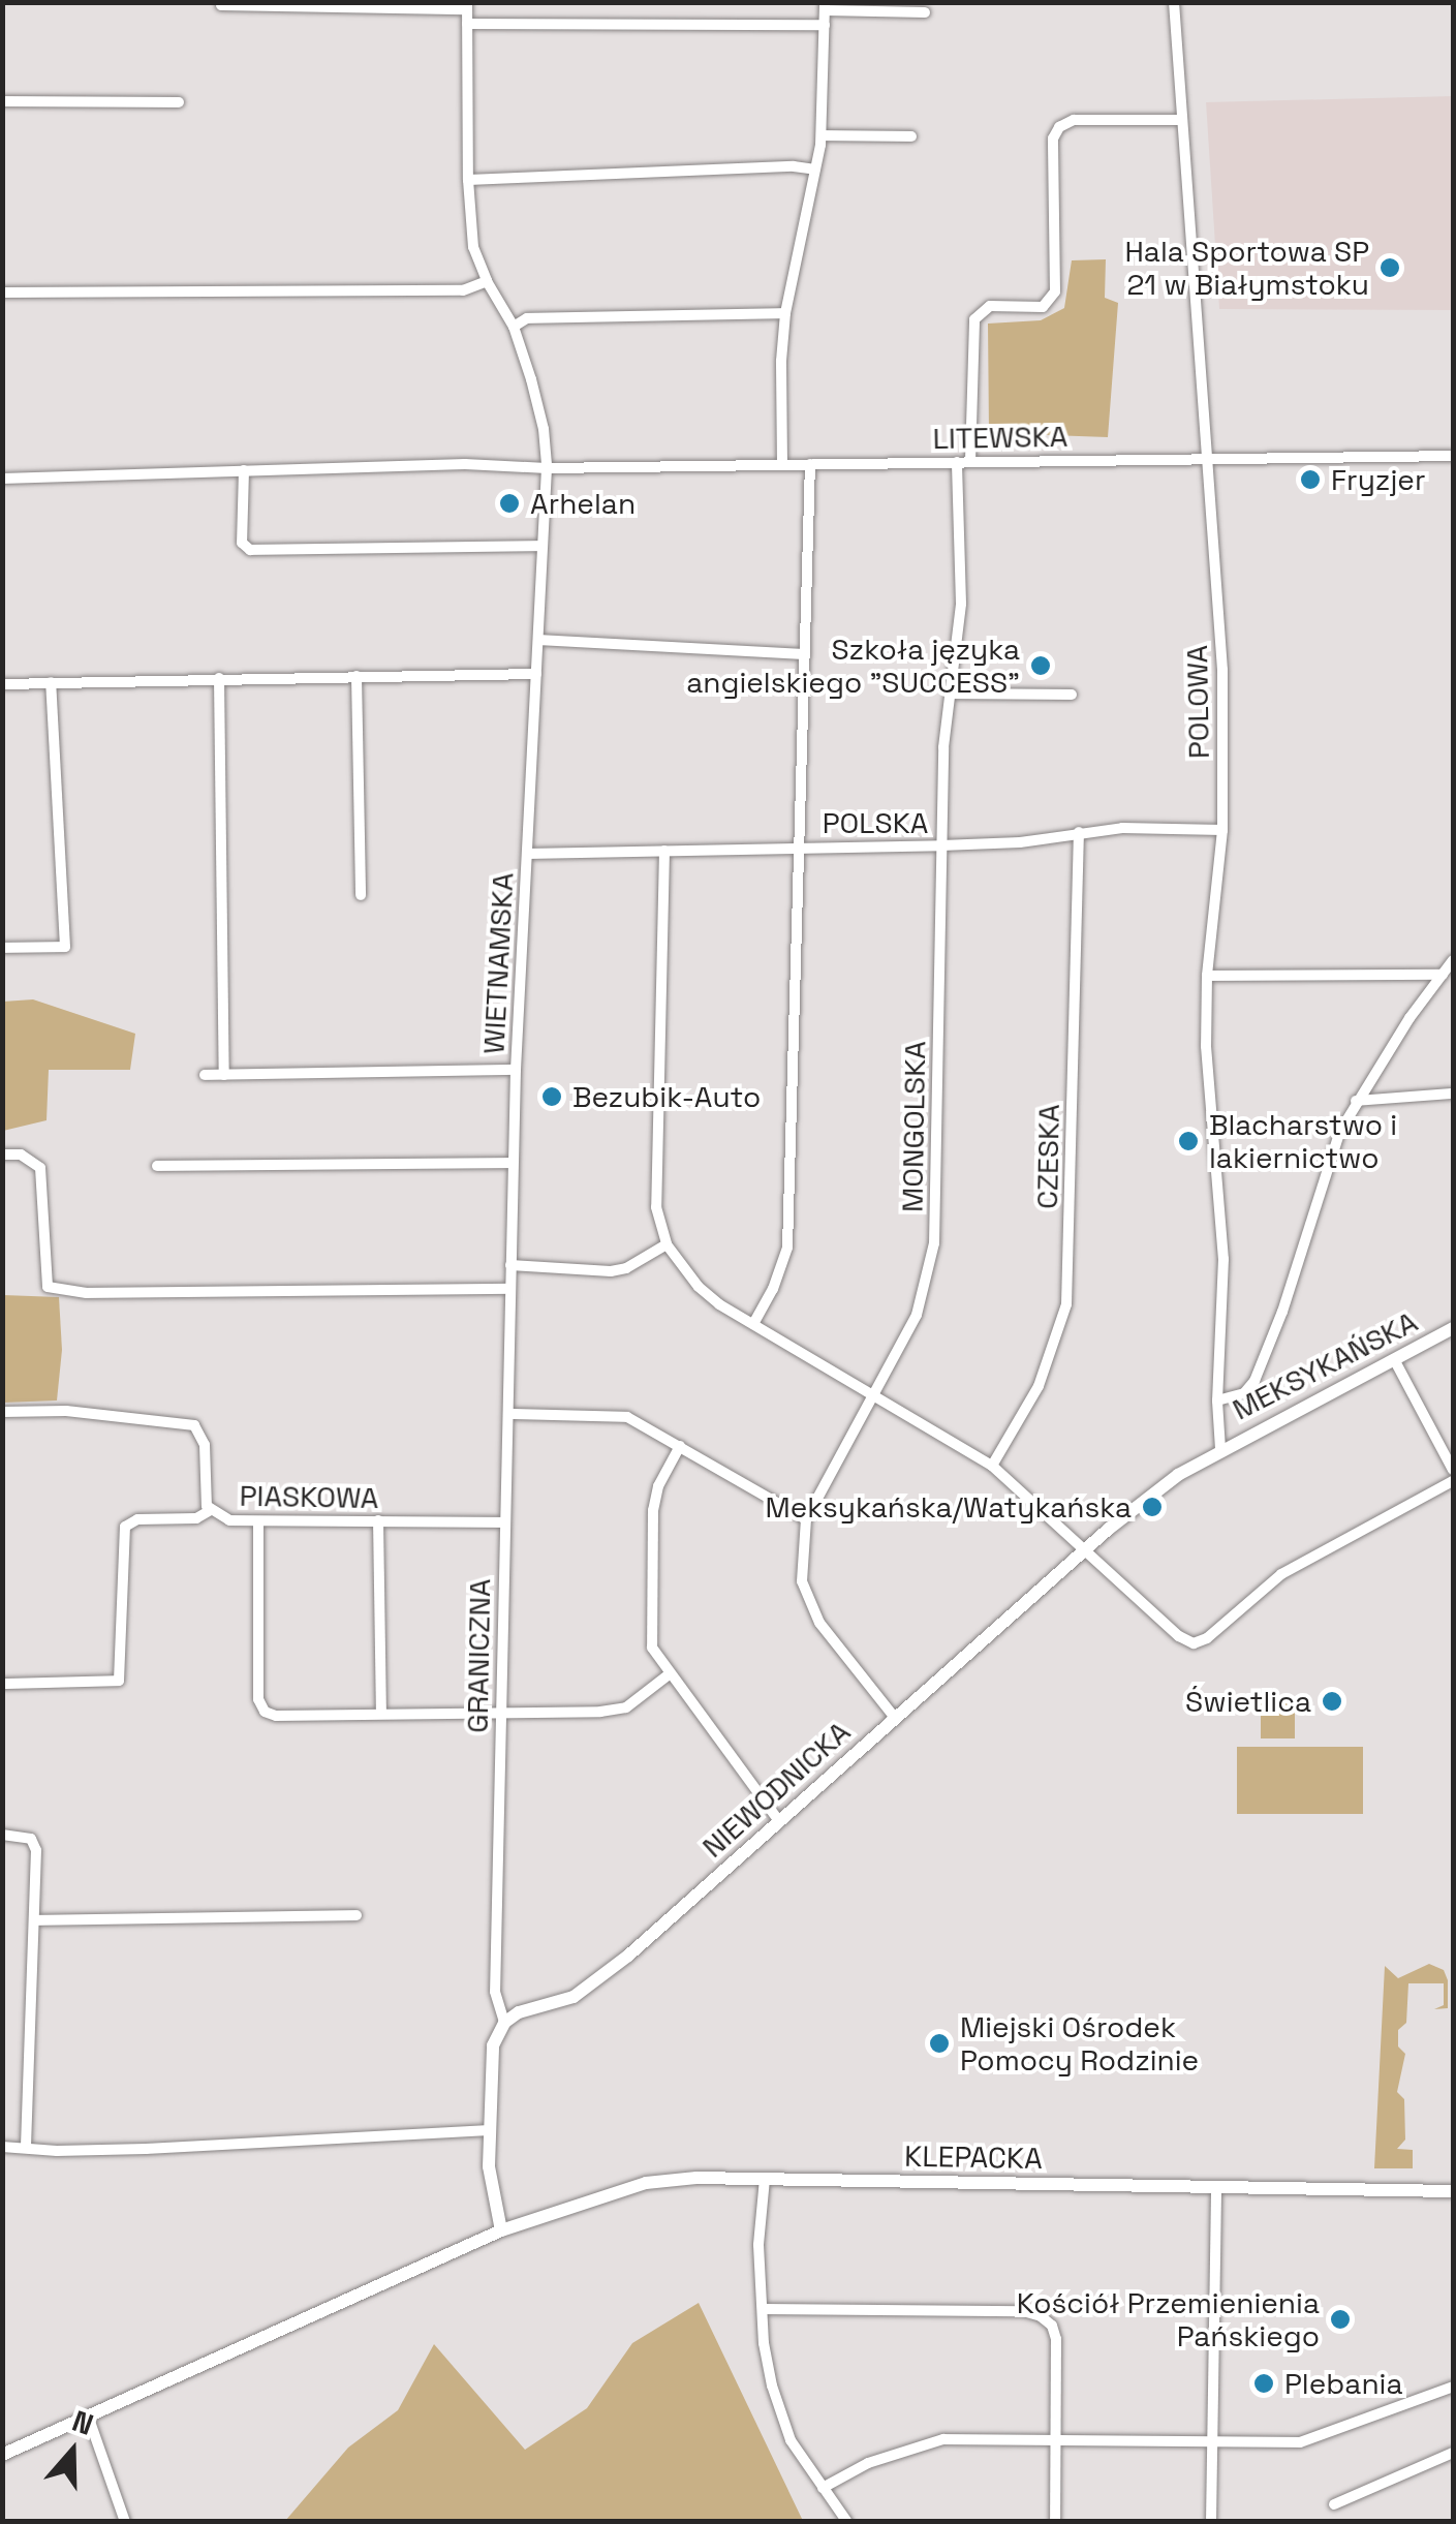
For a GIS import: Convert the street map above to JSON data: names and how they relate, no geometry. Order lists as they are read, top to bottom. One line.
{"streets":{"street":["LITEWSKA","POLOWA","POLSKA","WIETNAMSKA","MONGOLSKA","CZESKA","MEKSYKAŃSKA","PIASKOWA","GRANICZNA","NIEWODNICKA","KLEPACKA"]},"crossings":[["LITEWSKA","POLOWA"],["LITEWSKA","WIETNAMSKA"],["LITEWSKA","MONGOLSKA"],["POLOWA","POLSKA"],["POLSKA","WIETNAMSKA"],["POLSKA","MONGOLSKA"],["POLSKA","CZESKA"],["WIETNAMSKA","GRANICZNA"],["MEKSYKAŃSKA","NIEWODNICKA"],["PIASKOWA","GRANICZNA"],["GRANICZNA","NIEWODNICKA"]],"places":["Hala Sportowa SP 21 w Białymstoku","Fryzjer","Arhelan","Szkoła języka angielskiego \"SUCCESS\"","Bezubik-Auto","Blacharstwo i lakiernictwo","Meksykańska/Watykańska","Świetlica","Miejski Ośrodek Pomocy Rodzinie","Kościół Przemienienia Pańskiego","Plebania"],"north":"top"}
